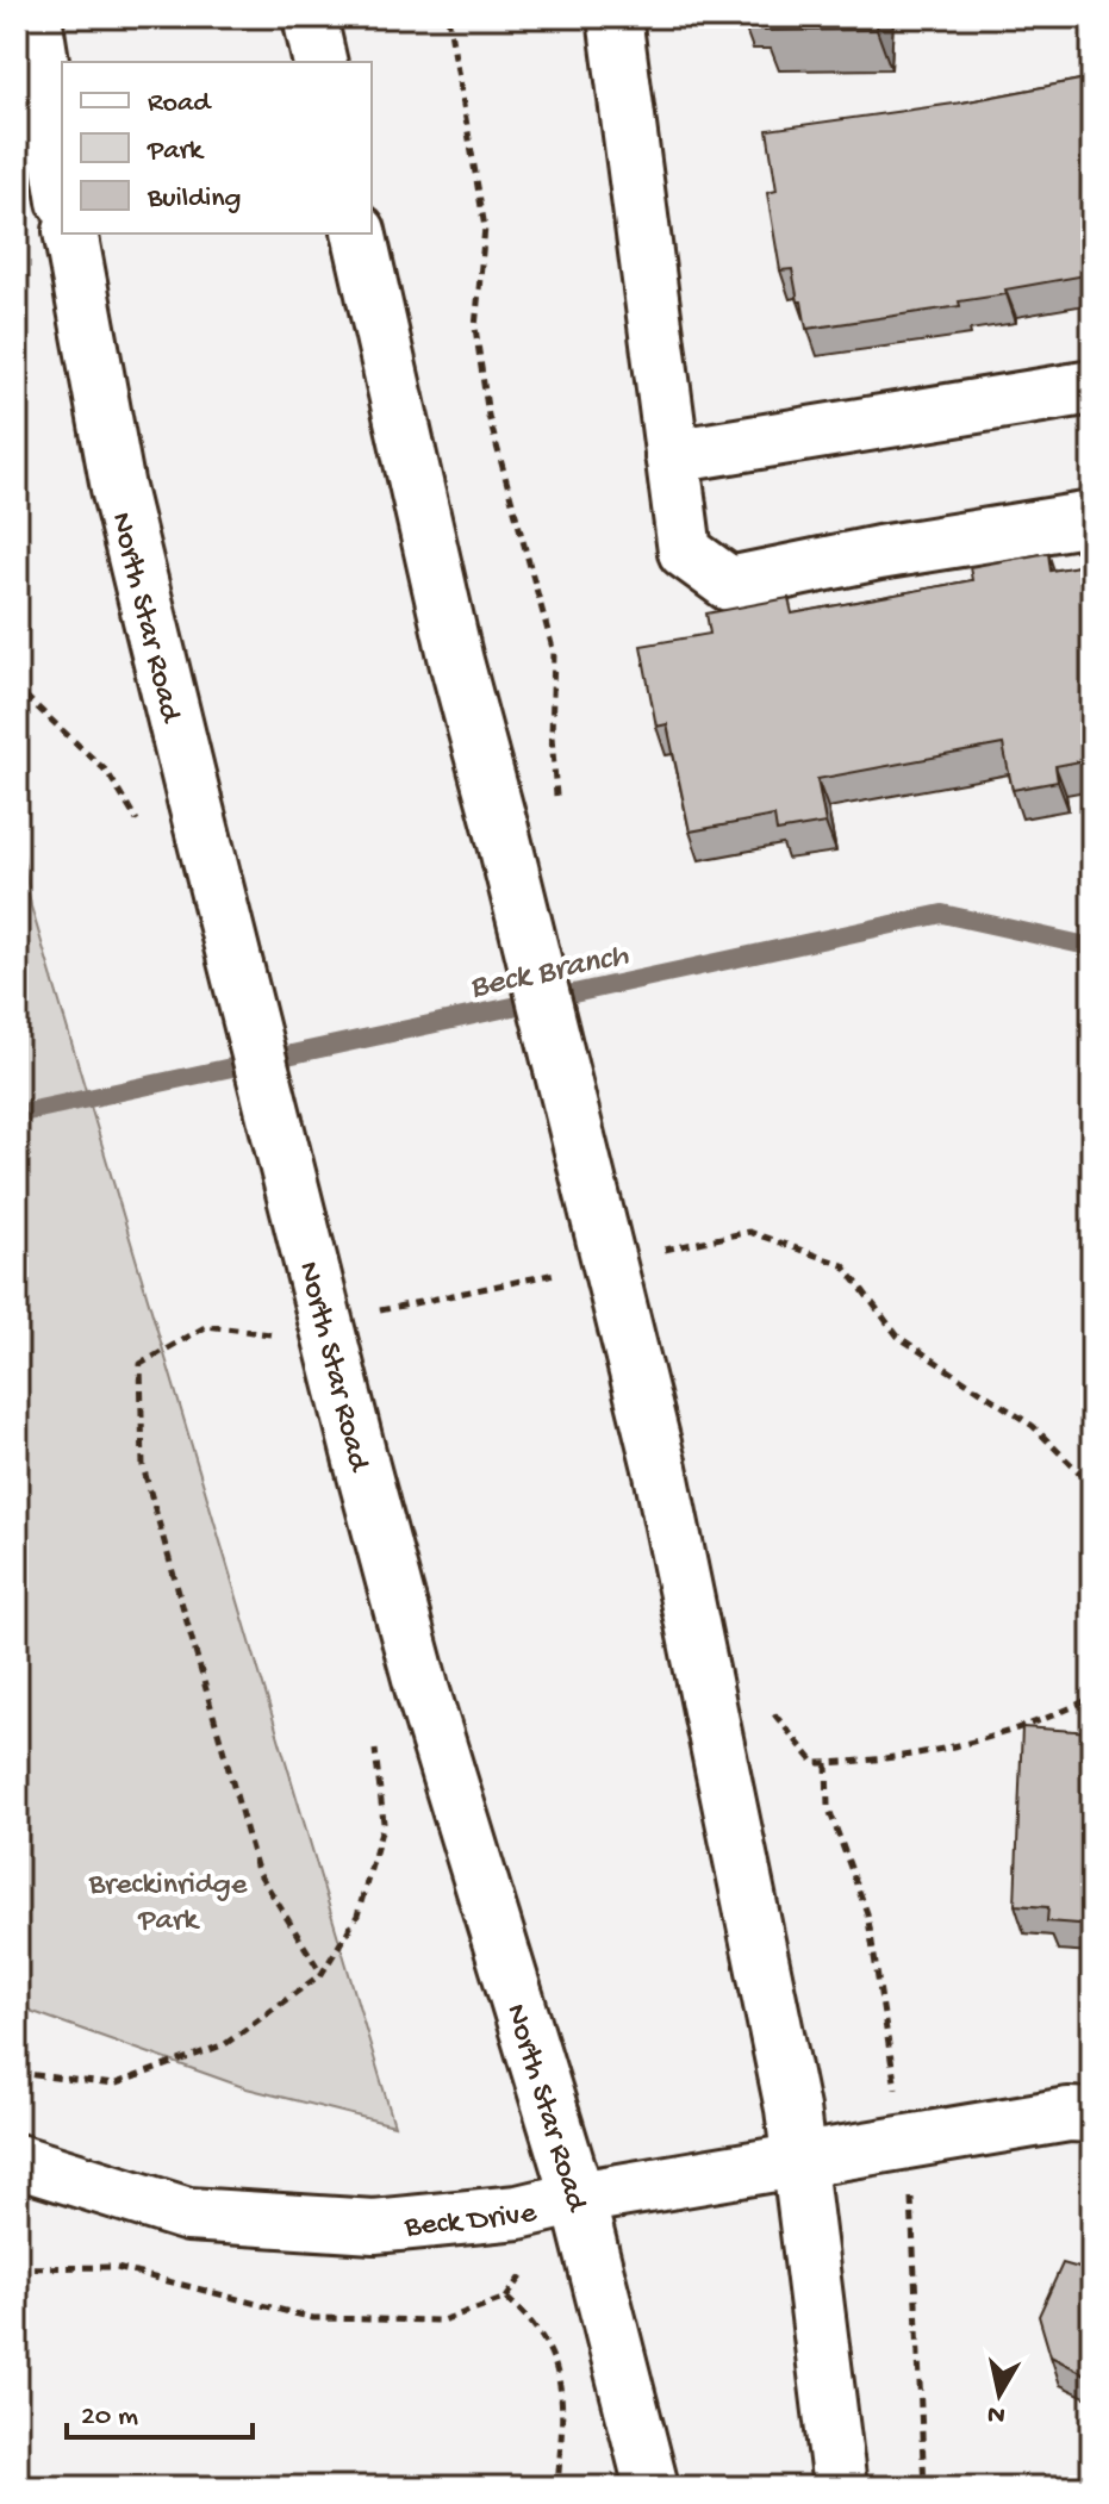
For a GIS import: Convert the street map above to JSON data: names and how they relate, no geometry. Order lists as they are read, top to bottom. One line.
{"streets":{"main road":["North Star Road","Beck Drive"]},"crossings":[["North Star Road","Beck Drive"]],"water":["Beck Branch"],"parks":["Breckinridge Park"],"legend":["Road","Park","Building"],"scale_bar":"20 m","north":"bottom"}
